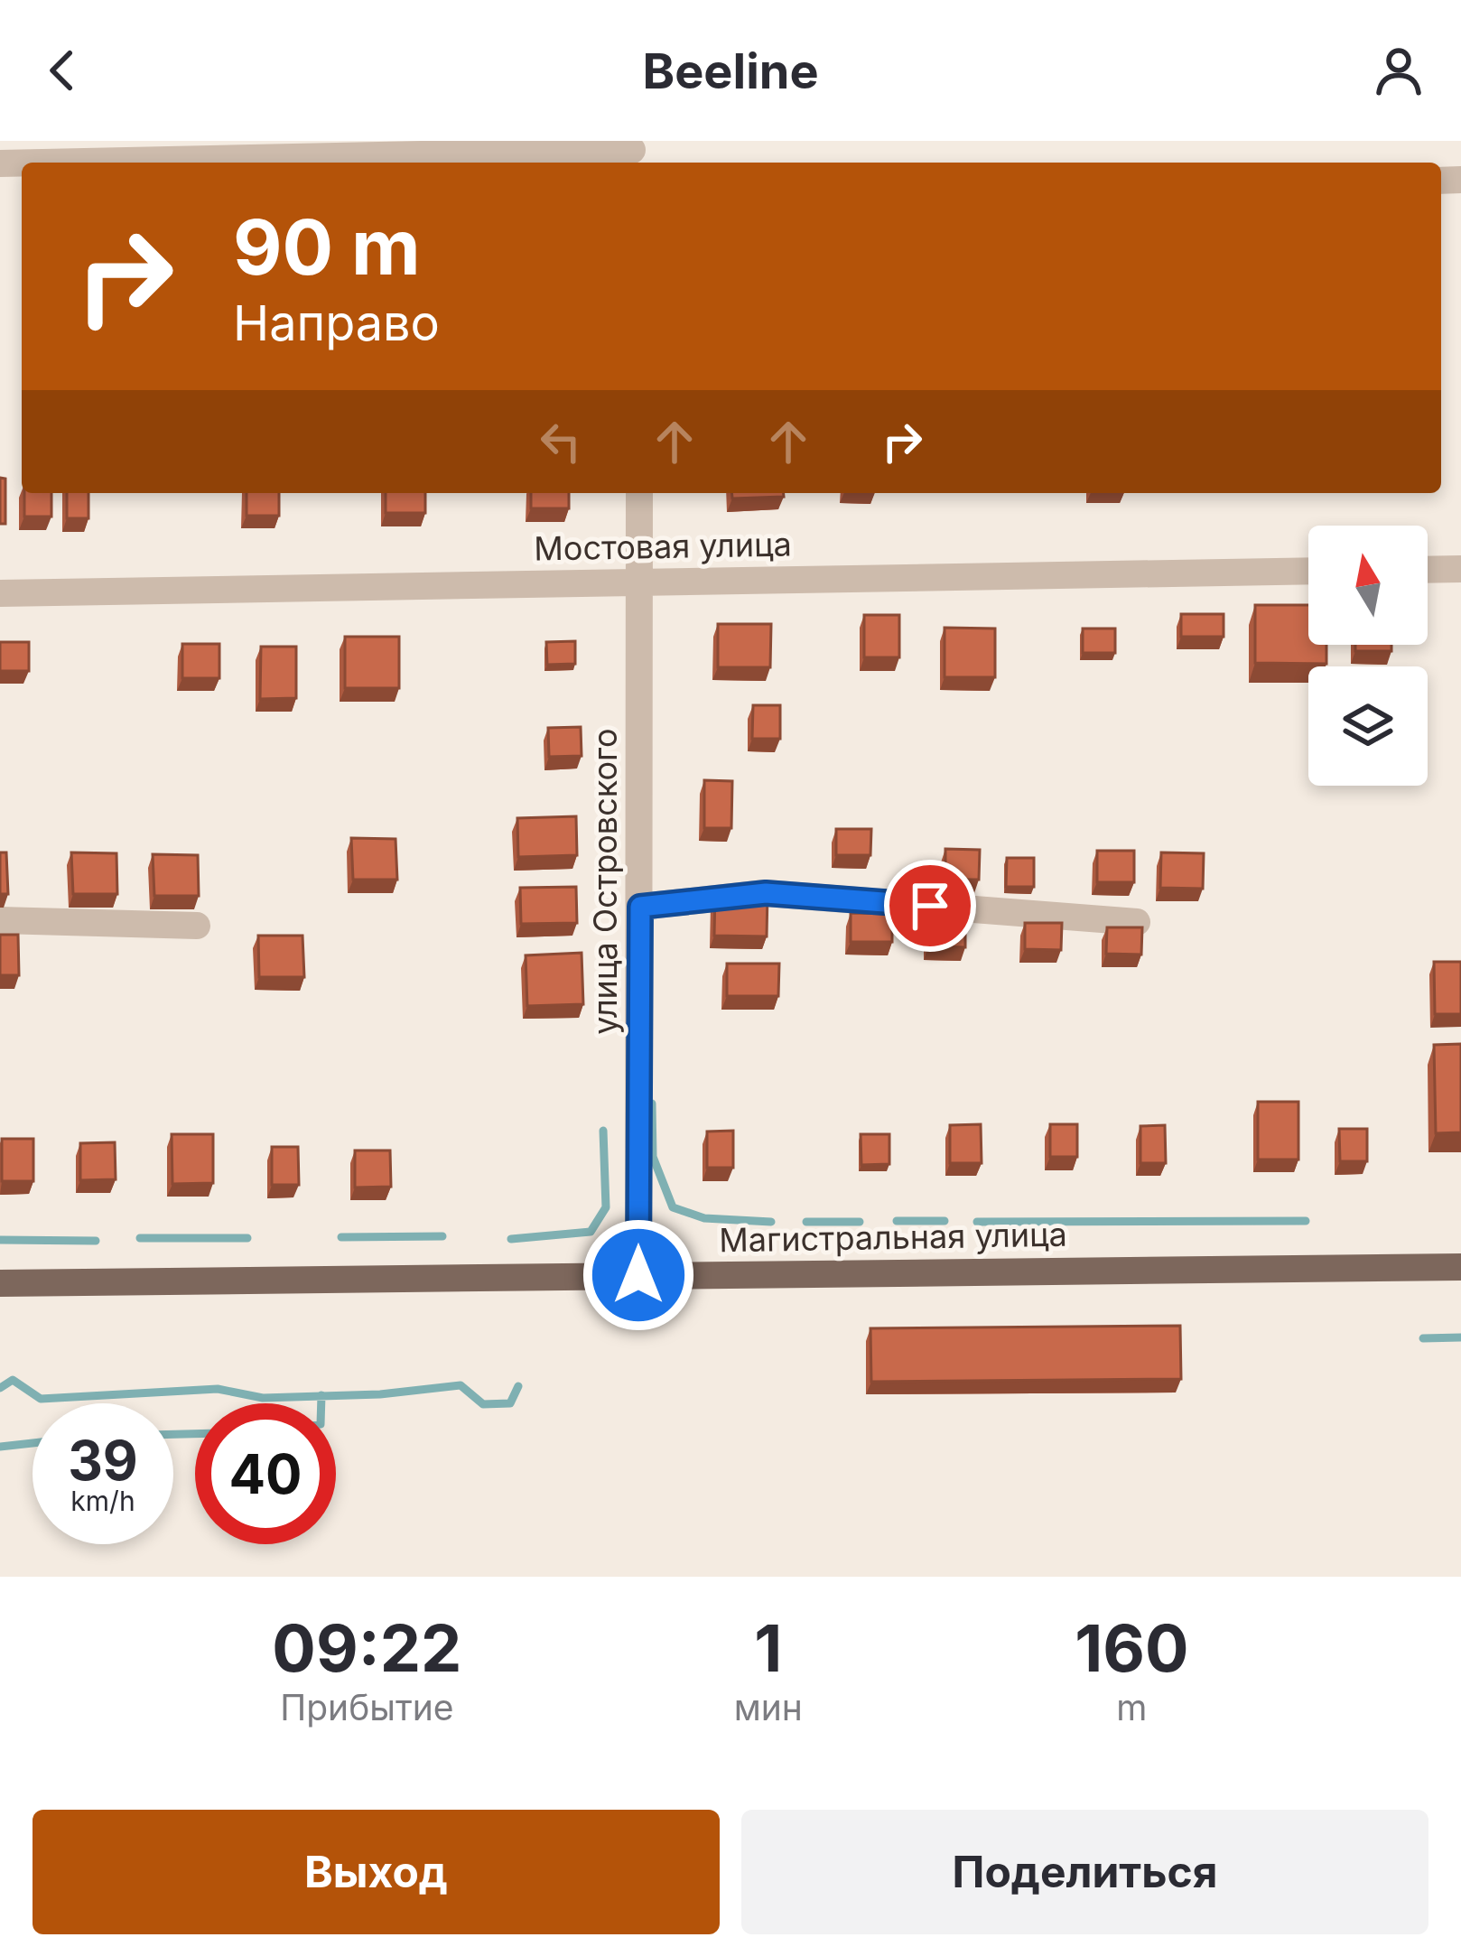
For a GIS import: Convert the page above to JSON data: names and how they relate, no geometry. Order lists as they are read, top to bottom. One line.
{"streets":{"main road":["Магистральная улица"],"street":["Мостовая улица","улица Островского"]},"crossings":[["Мостовая улица","улица Островского"],["улица Островского","Магистральная улица"]],"north":"top","page":{"header":"Beeline","turn":["90 m","Направо"],"speed":"39 km/h","limit":"40","eta":["09:22","Прибытие","1","мин","160","m"],"buttons":["Выход","Поделиться"]}}
